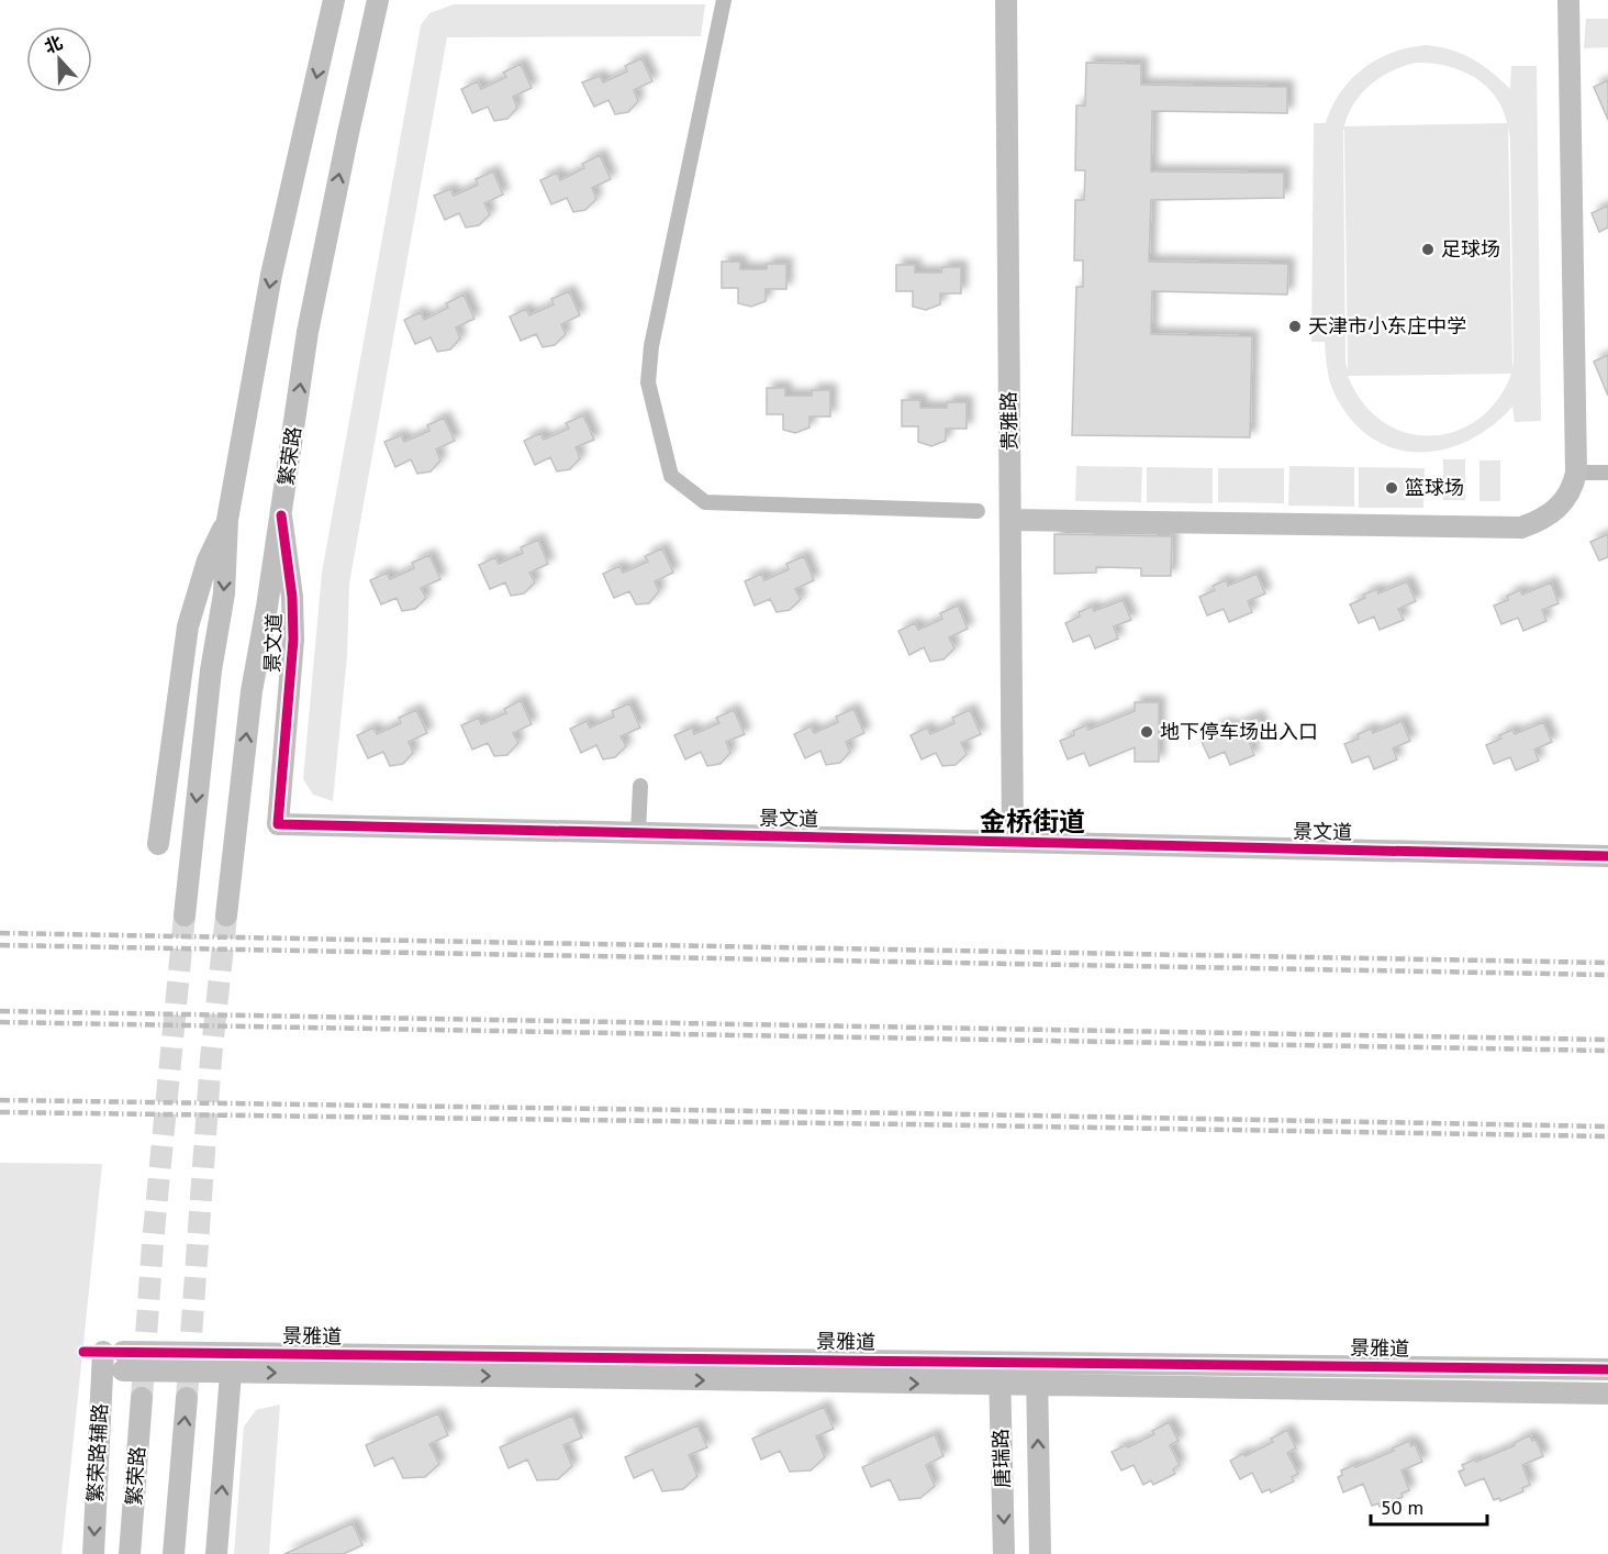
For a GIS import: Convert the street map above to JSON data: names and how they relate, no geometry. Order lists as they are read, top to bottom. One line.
{"streets":{"street":["贵雅路","繁荣路","景文道","景雅道","繁荣路辅路","唐瑞路"]},"crossings":[["贵雅路","景文道"],["繁荣路","景文道"],["景雅道","繁荣路辅路"],["景雅道","唐瑞路"]],"districts":["金桥街道"],"places":["足球场","天津市小东庄中学","篮球场","地下停车场出入口"],"scale_bar":"50 m","north":"top"}
